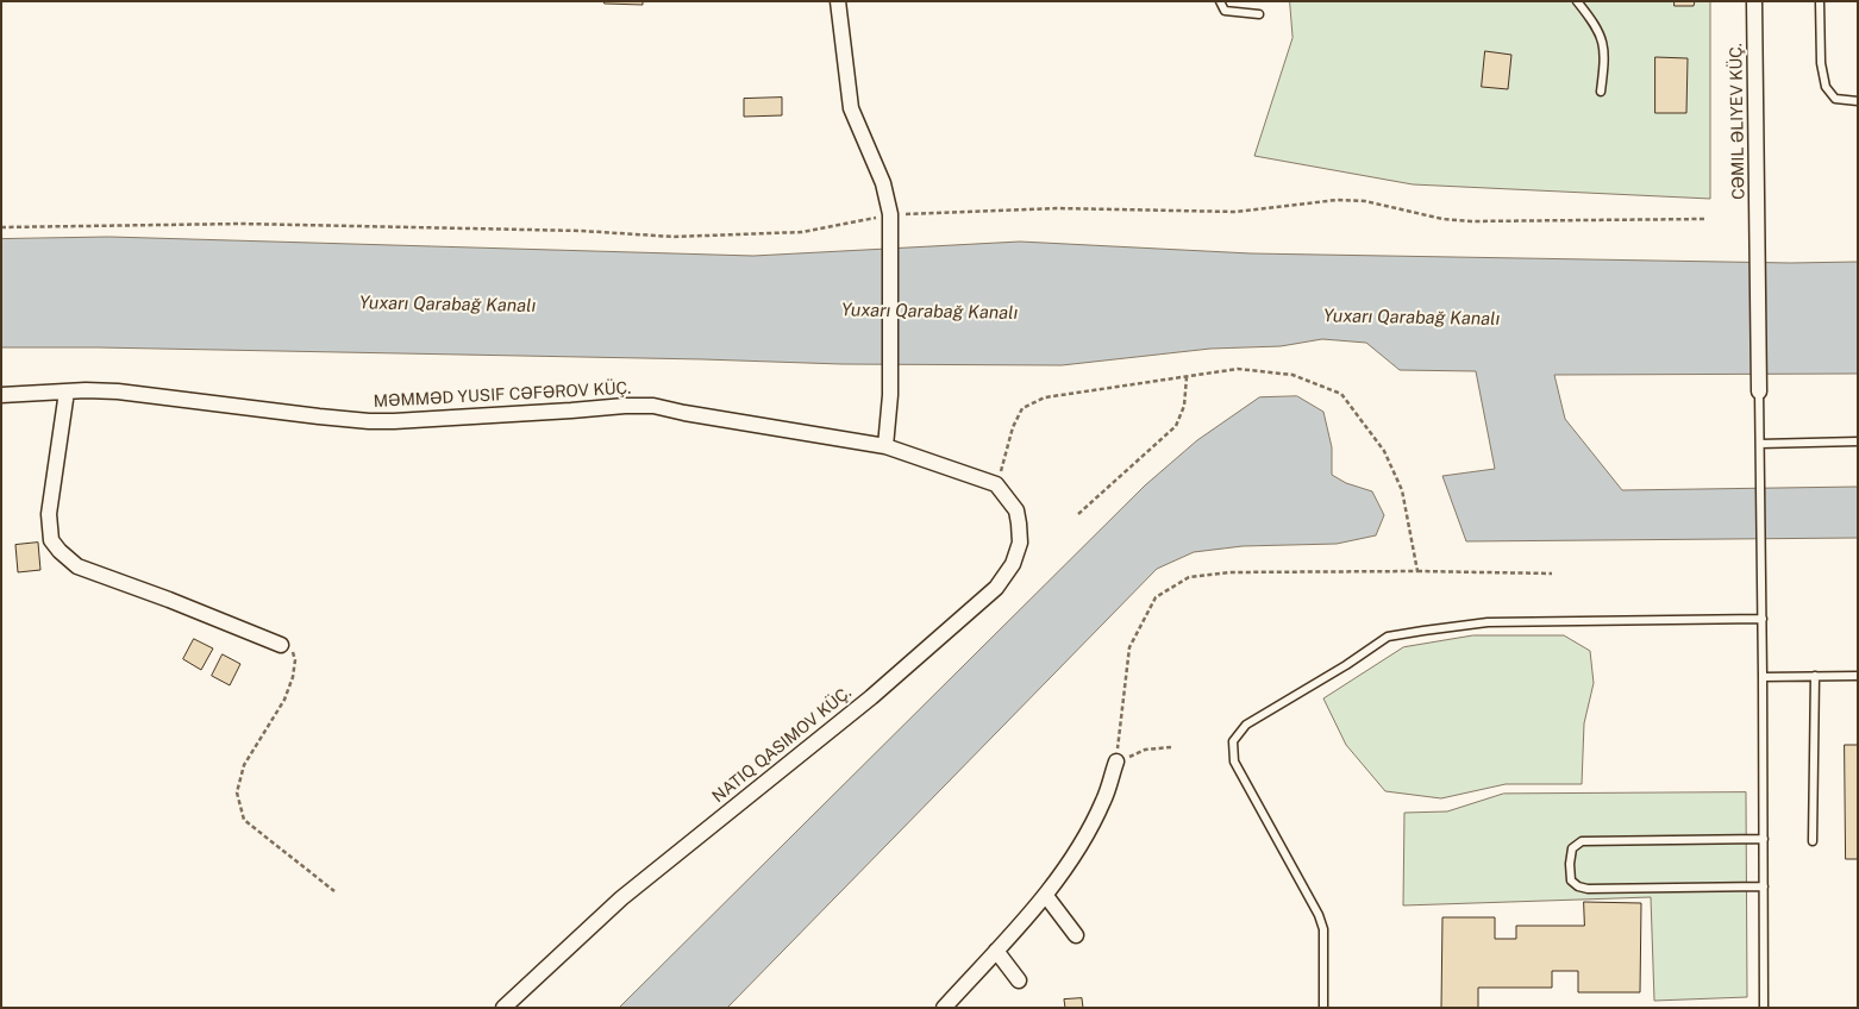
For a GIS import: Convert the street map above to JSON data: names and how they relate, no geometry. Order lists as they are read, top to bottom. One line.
{"streets":{"street":["CƏMIL ƏLIYEV KÜÇ.","MƏMMƏD YUSIF CƏFƏROV KÜÇ."]},"water":["Yuxarı Qarabağ Kanalı"]}
